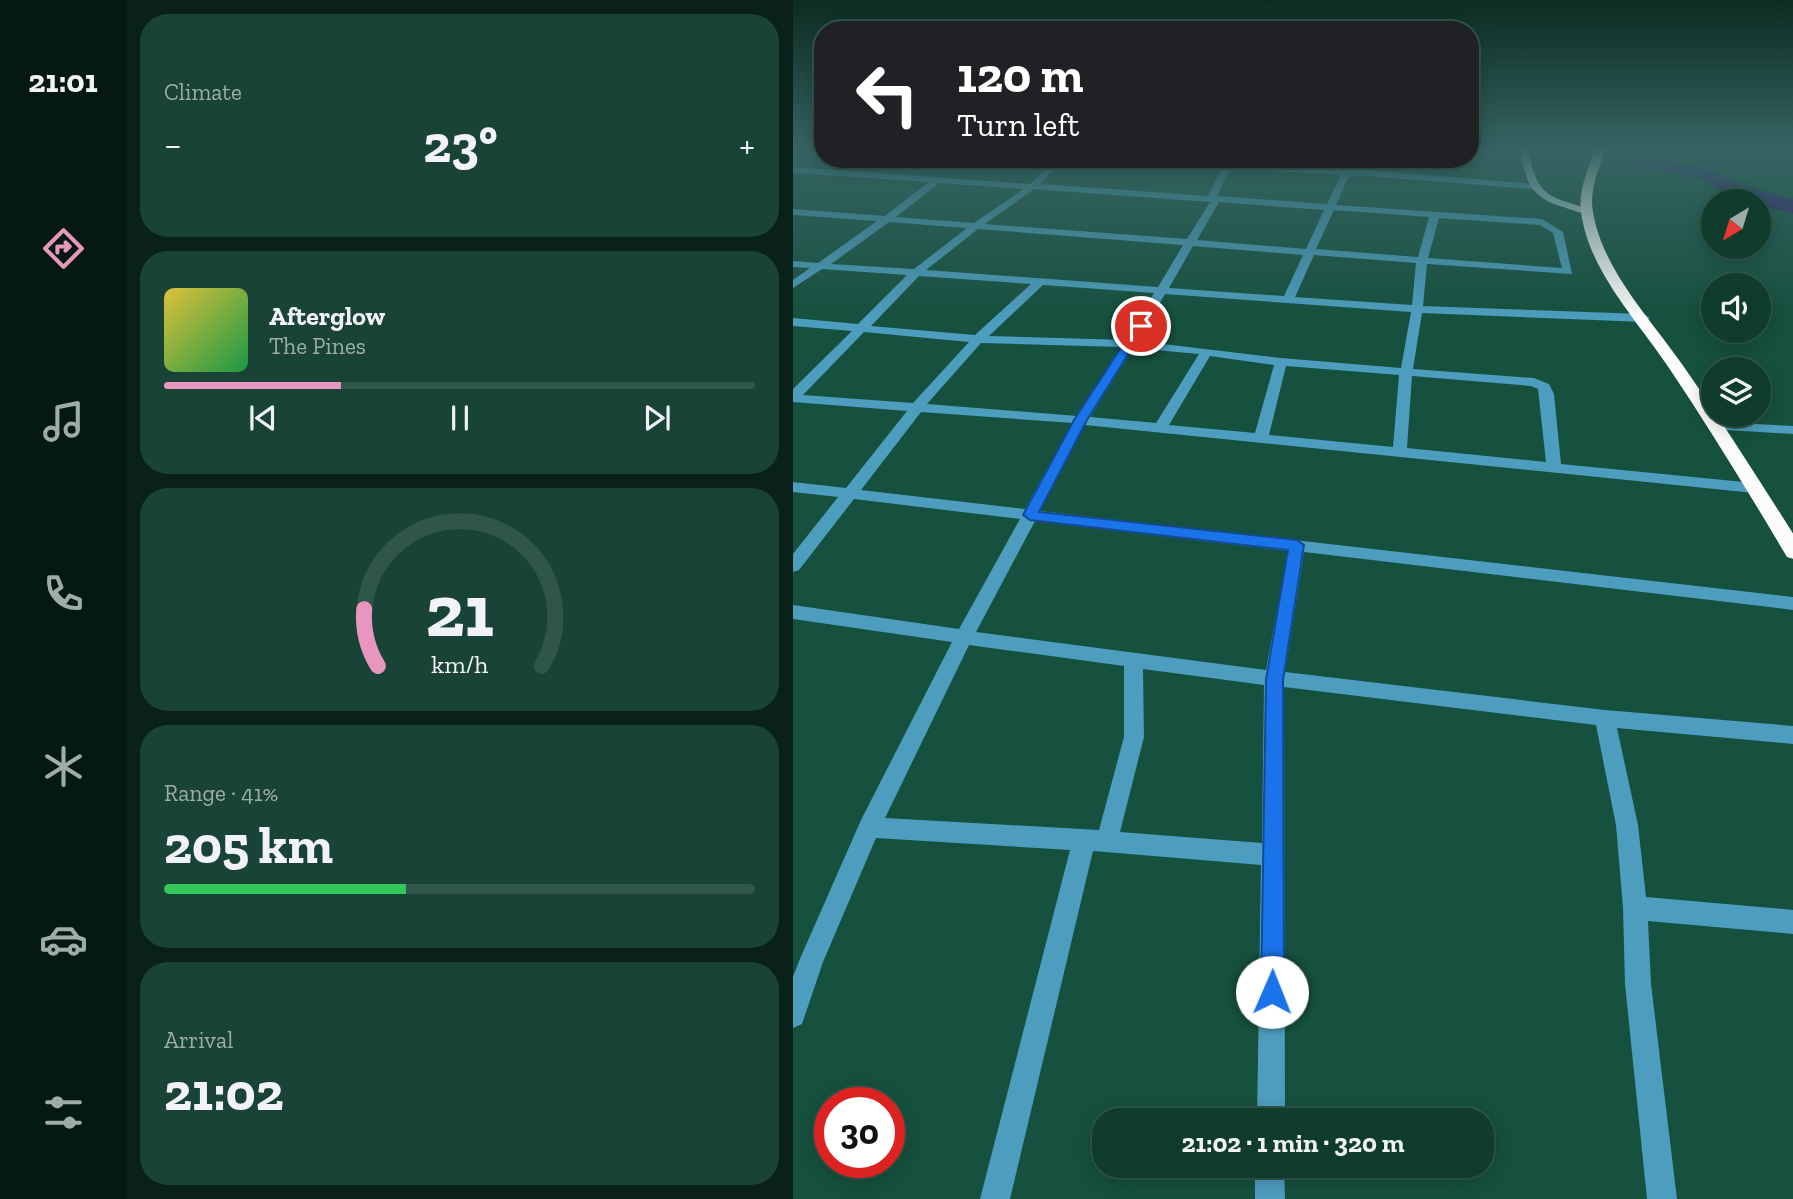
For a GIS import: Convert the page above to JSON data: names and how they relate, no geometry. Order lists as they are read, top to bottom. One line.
{"north":"bottom left","page":{"tabs":"21:01","tile":["Climate",["Range · 41%","205 km"],["Arrival","21:02"]],"turn":["120 m","Turn left"],"heat":["−","23°","+"],"song":["Afterglow","The Pines"],"limit":"30","trip":"21:02 · 1 min · 320 m","gauge":["21","km/h"]}}
